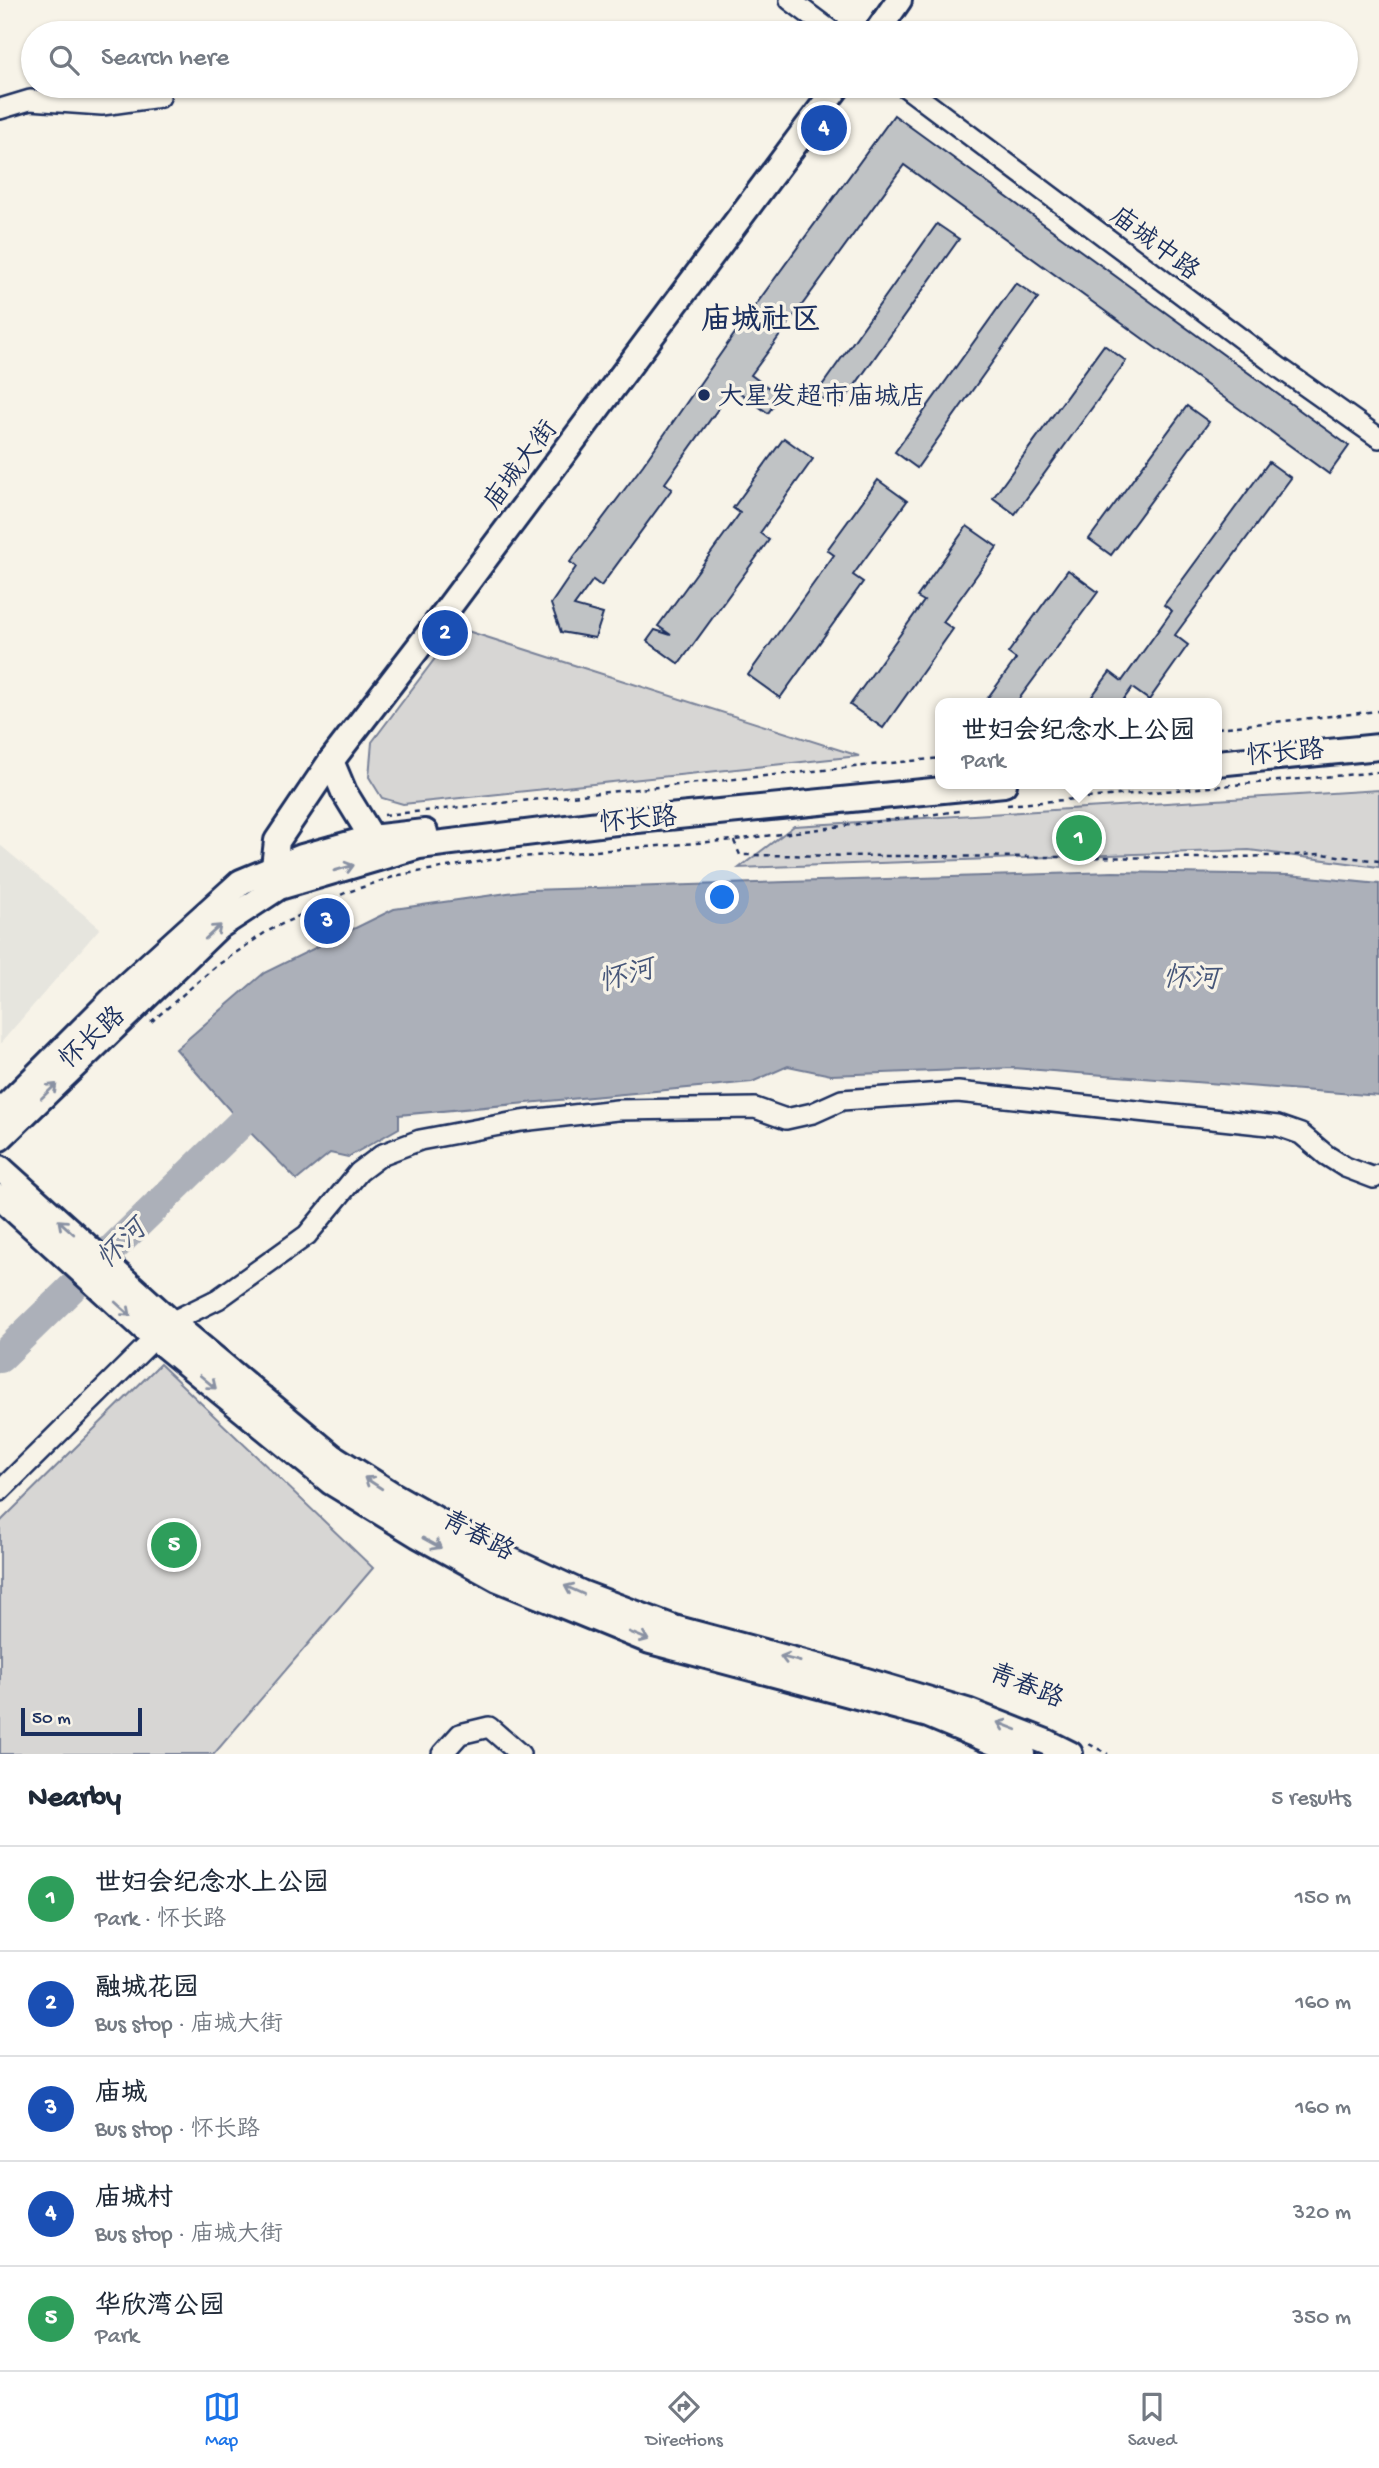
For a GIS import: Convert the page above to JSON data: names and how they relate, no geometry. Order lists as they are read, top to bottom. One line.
{"streets":{"main road":["庙城大街","怀长路","青春路"],"street":["庙城中路"]},"crossings":[["庙城大街","怀长路"]],"districts":["庙城社区"],"water":["怀河"],"places":["大星发超市庙城店"],"scale_bar":"50 m","page":{"search":"Search here","pins":["4","2","1","3","5"],"popup":["世妇会纪念水上公园","Park"],"scale":"50 m","heading":["Nearby","5 results"],"list":[{"mark":"1","name":"世妇会纪念水上公园","note":"Park · 怀长路","value":"150 m"},{"mark":"2","name":"融城花园","note":"Bus stop · 庙城大街","value":"160 m"},{"mark":"3","name":"庙城","note":"Bus stop · 怀长路","value":"160 m"},{"mark":"4","name":"庙城村","note":"Bus stop · 庙城大街","value":"320 m"},{"mark":"5","name":"华欣湾公园","note":"Park","value":"350 m"}],"nav":["Map","Directions","Saved"]}}
